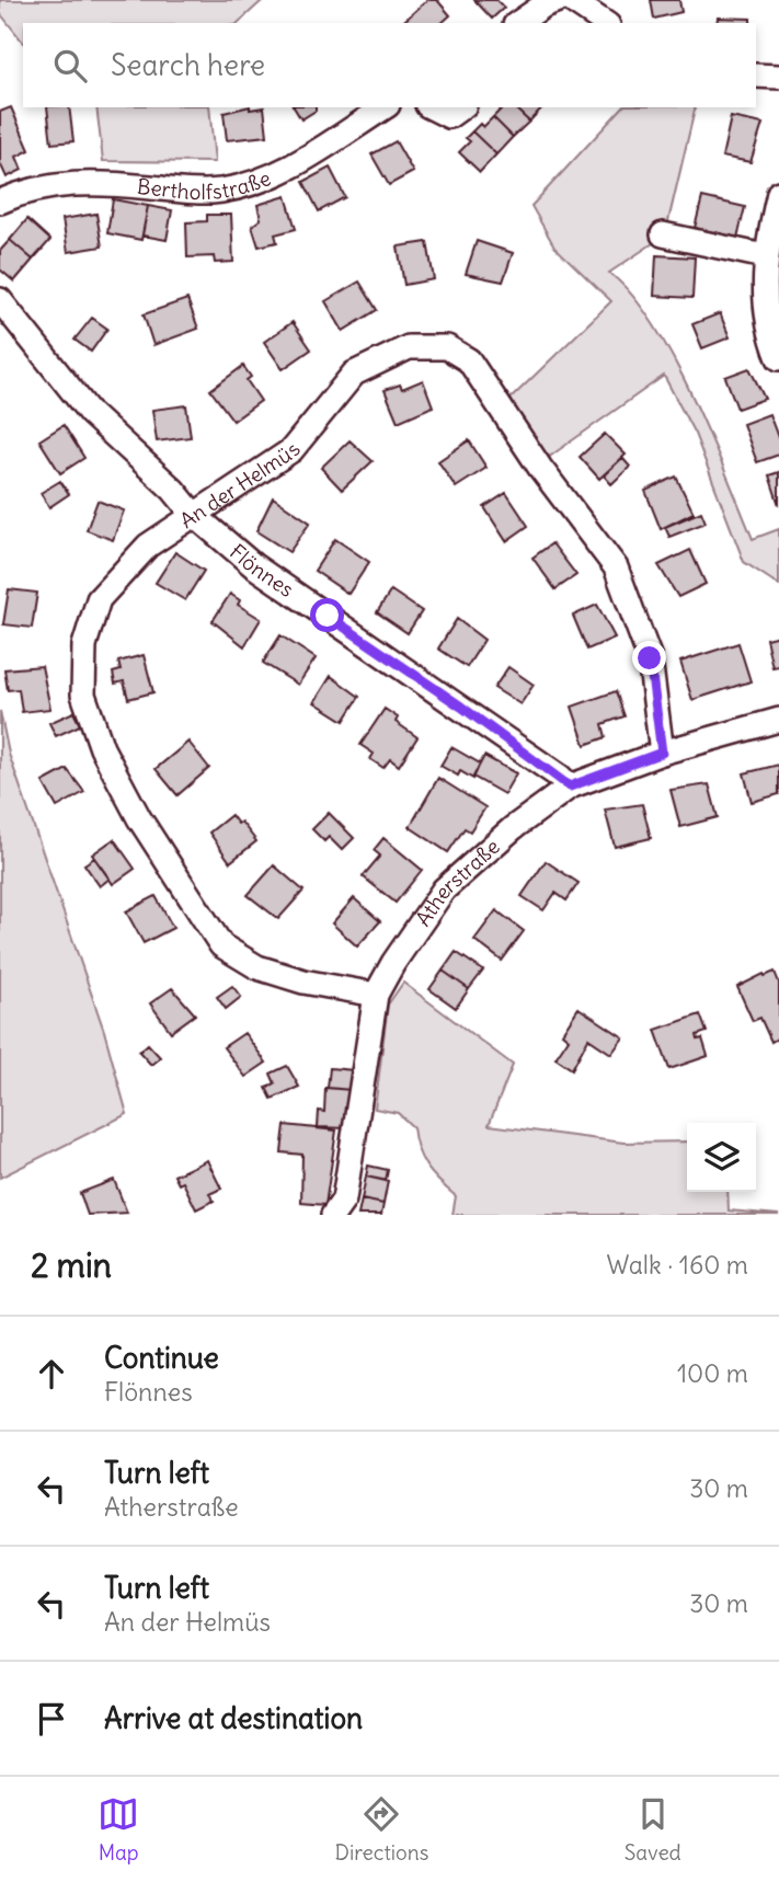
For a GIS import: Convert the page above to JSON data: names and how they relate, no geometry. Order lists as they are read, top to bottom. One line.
{"streets":{"street":["Bertholfstraße","An der Helmüs","Flönnes","Atherstraße"]},"crossings":[["An der Helmüs","Flönnes"],["An der Helmüs","Atherstraße"],["Flönnes","Atherstraße"]],"page":{"search":"Search here","heading":["2 min","Walk · 160 m"],"list":[["Continue","Flönnes","100 m"],["Turn left","Atherstraße","30 m"],["Turn left","An der Helmüs","30 m"],"Arrive at destination"],"nav":["Map","Directions","Saved"]}}
